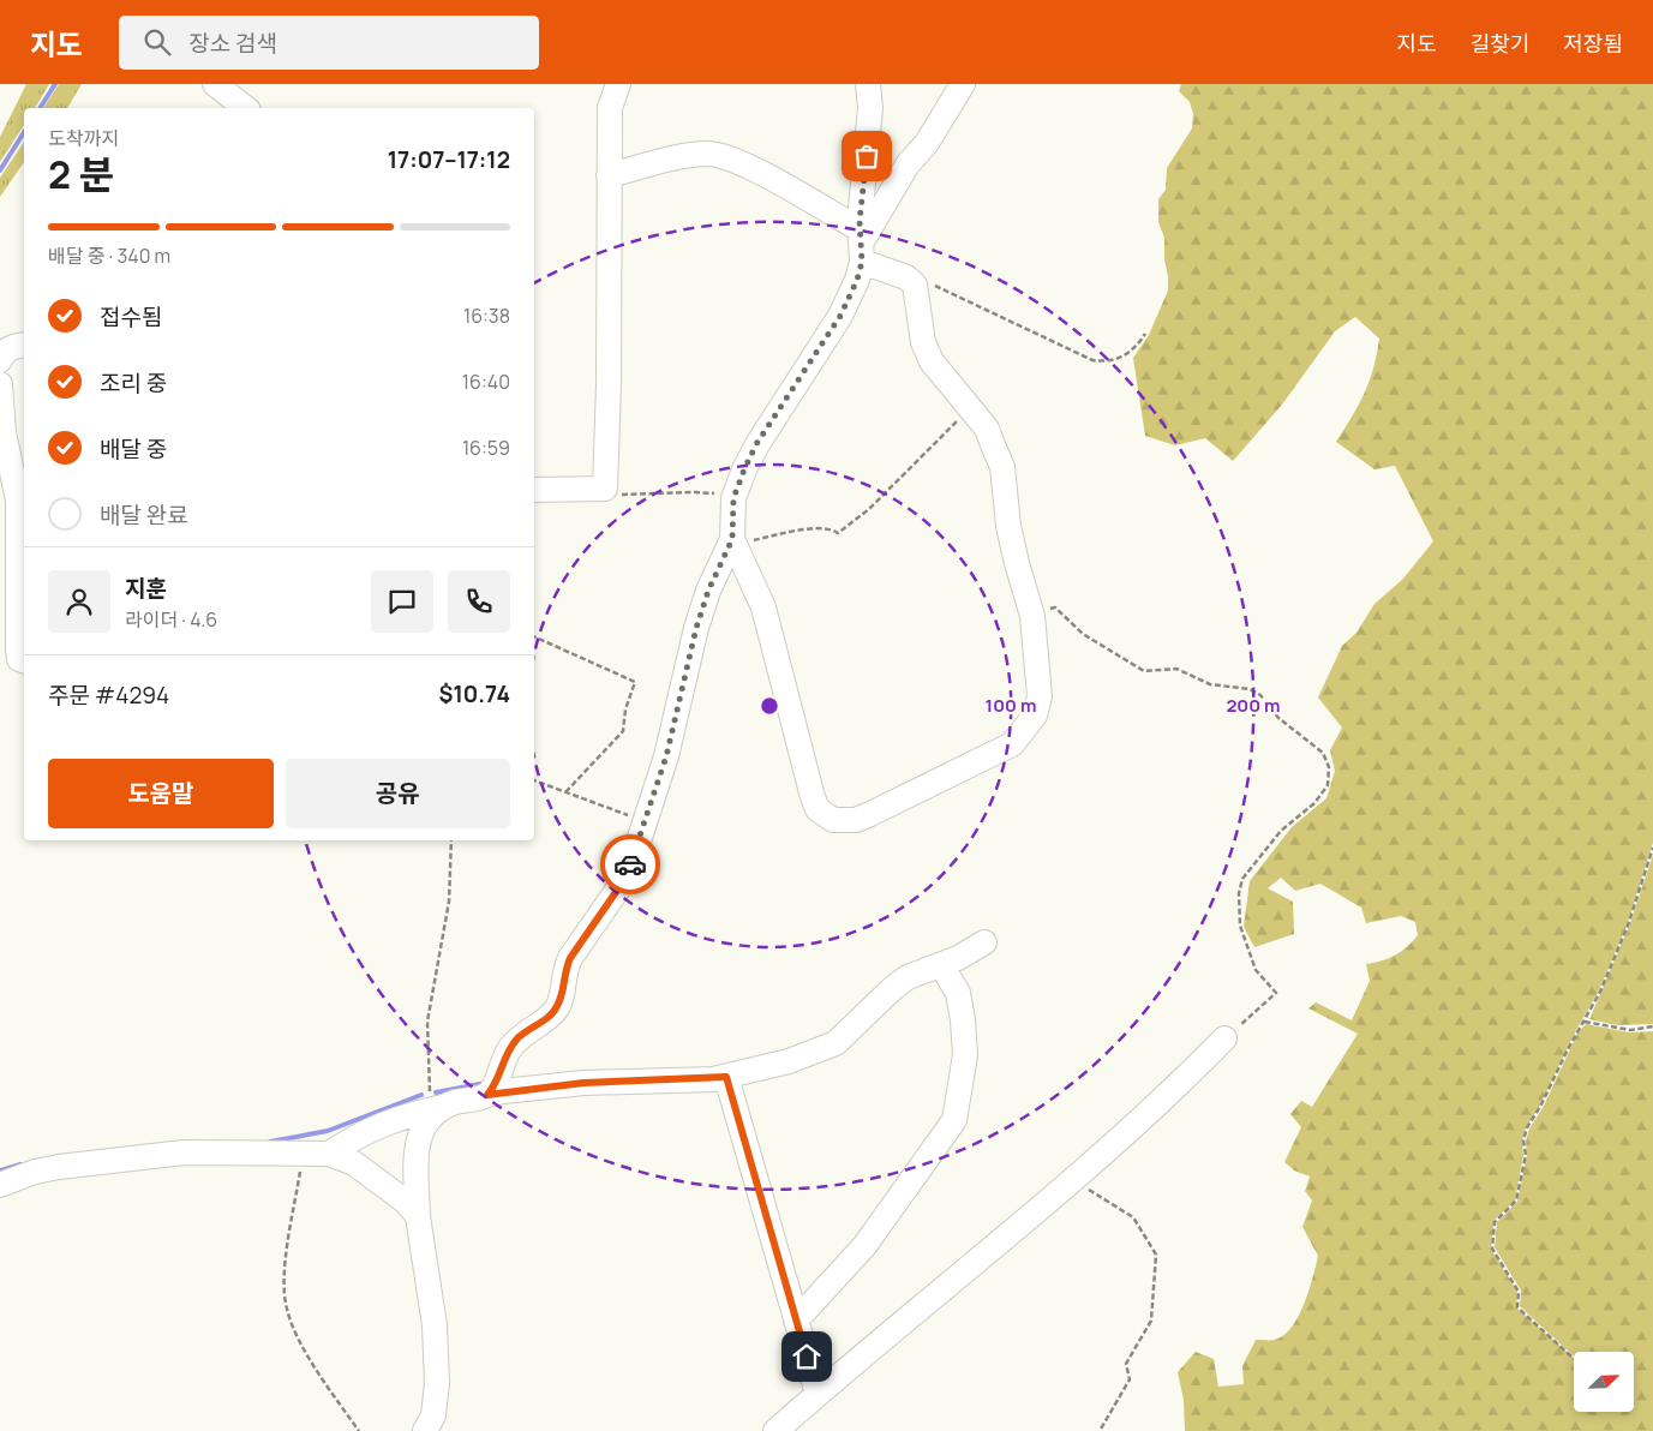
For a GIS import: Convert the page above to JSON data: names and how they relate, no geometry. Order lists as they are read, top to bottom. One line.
{"north":"top right","page":{"header":"지도","search":"장소 검색","nav":["지도","길찾기","저장됨"],"heading":["2 분","도착까지","17:07–17:12"],"panel":["지훈","라이더 · 4.6","주문 #4294","$10.74"],"bar":"배달 중 · 340 m","list":[["접수됨","16:38"],["조리 중","16:40"],["배달 중","16:59"],"배달 완료"],"buttons":["도움말","공유"]},"rings":["100 m","200 m"]}
